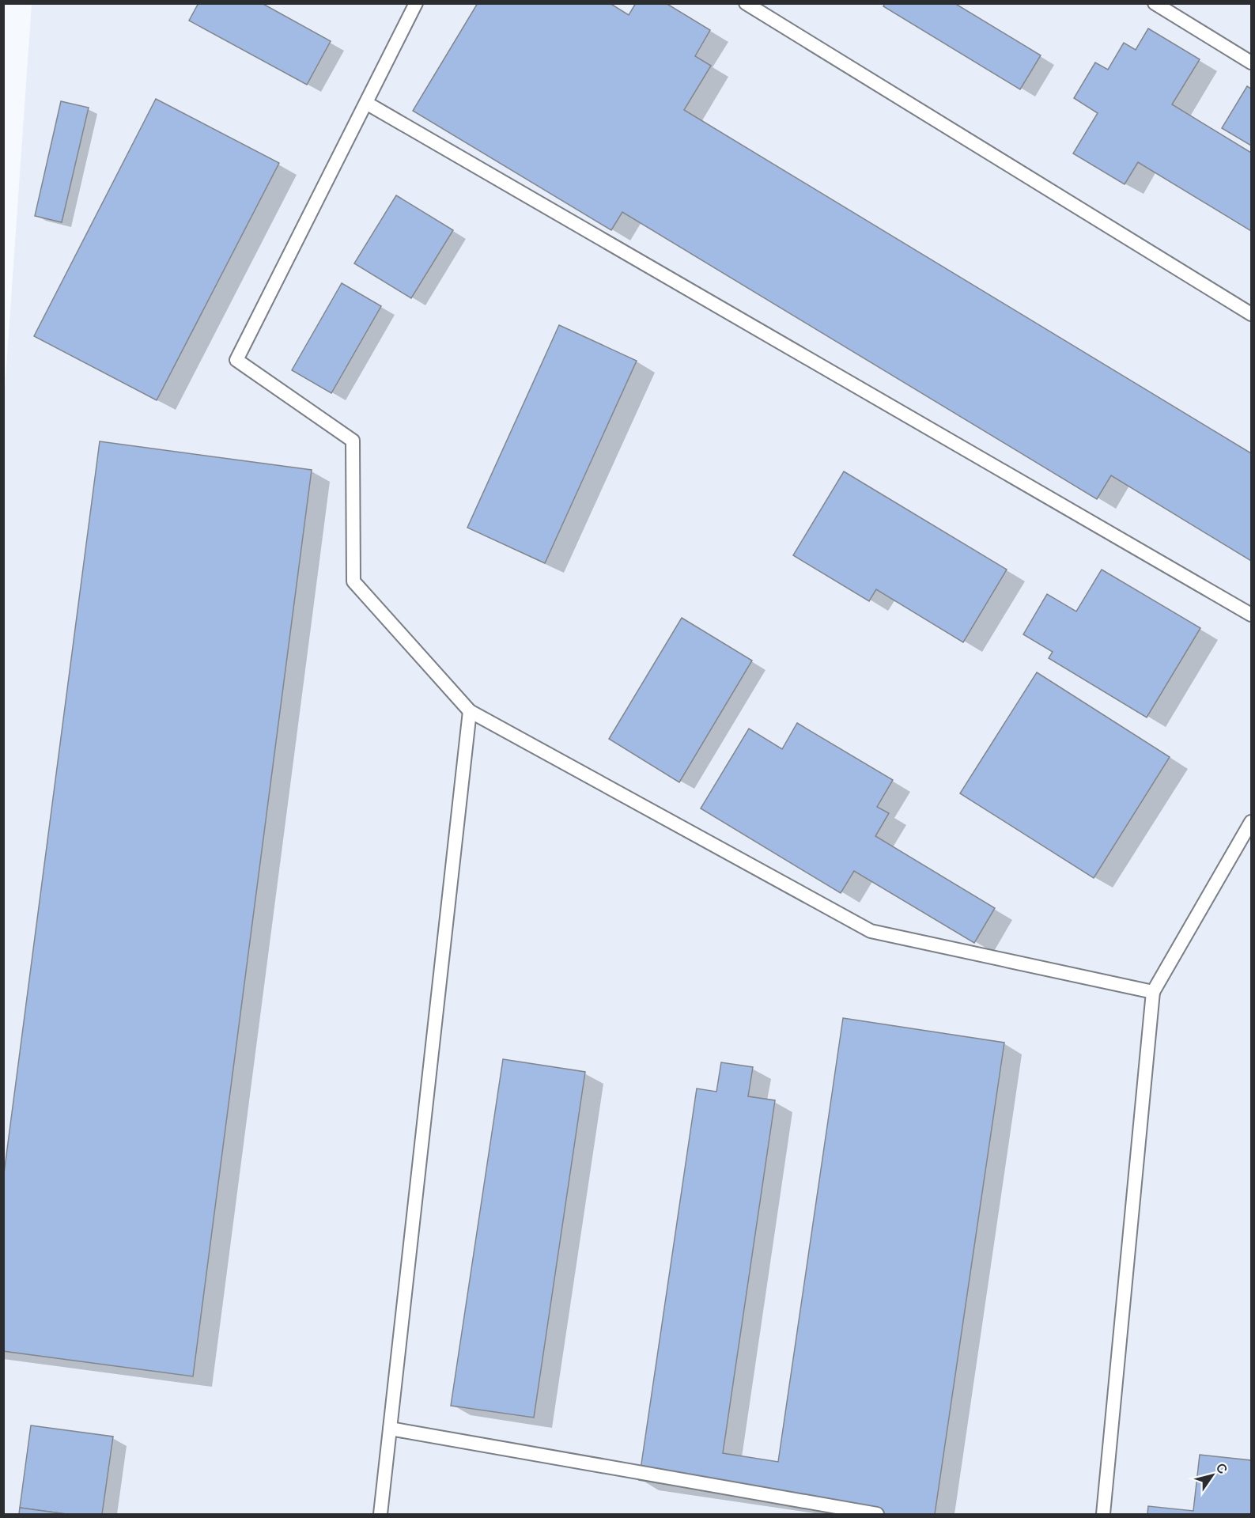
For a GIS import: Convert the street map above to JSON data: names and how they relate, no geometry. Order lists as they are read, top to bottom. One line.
{"north":"top right"}
